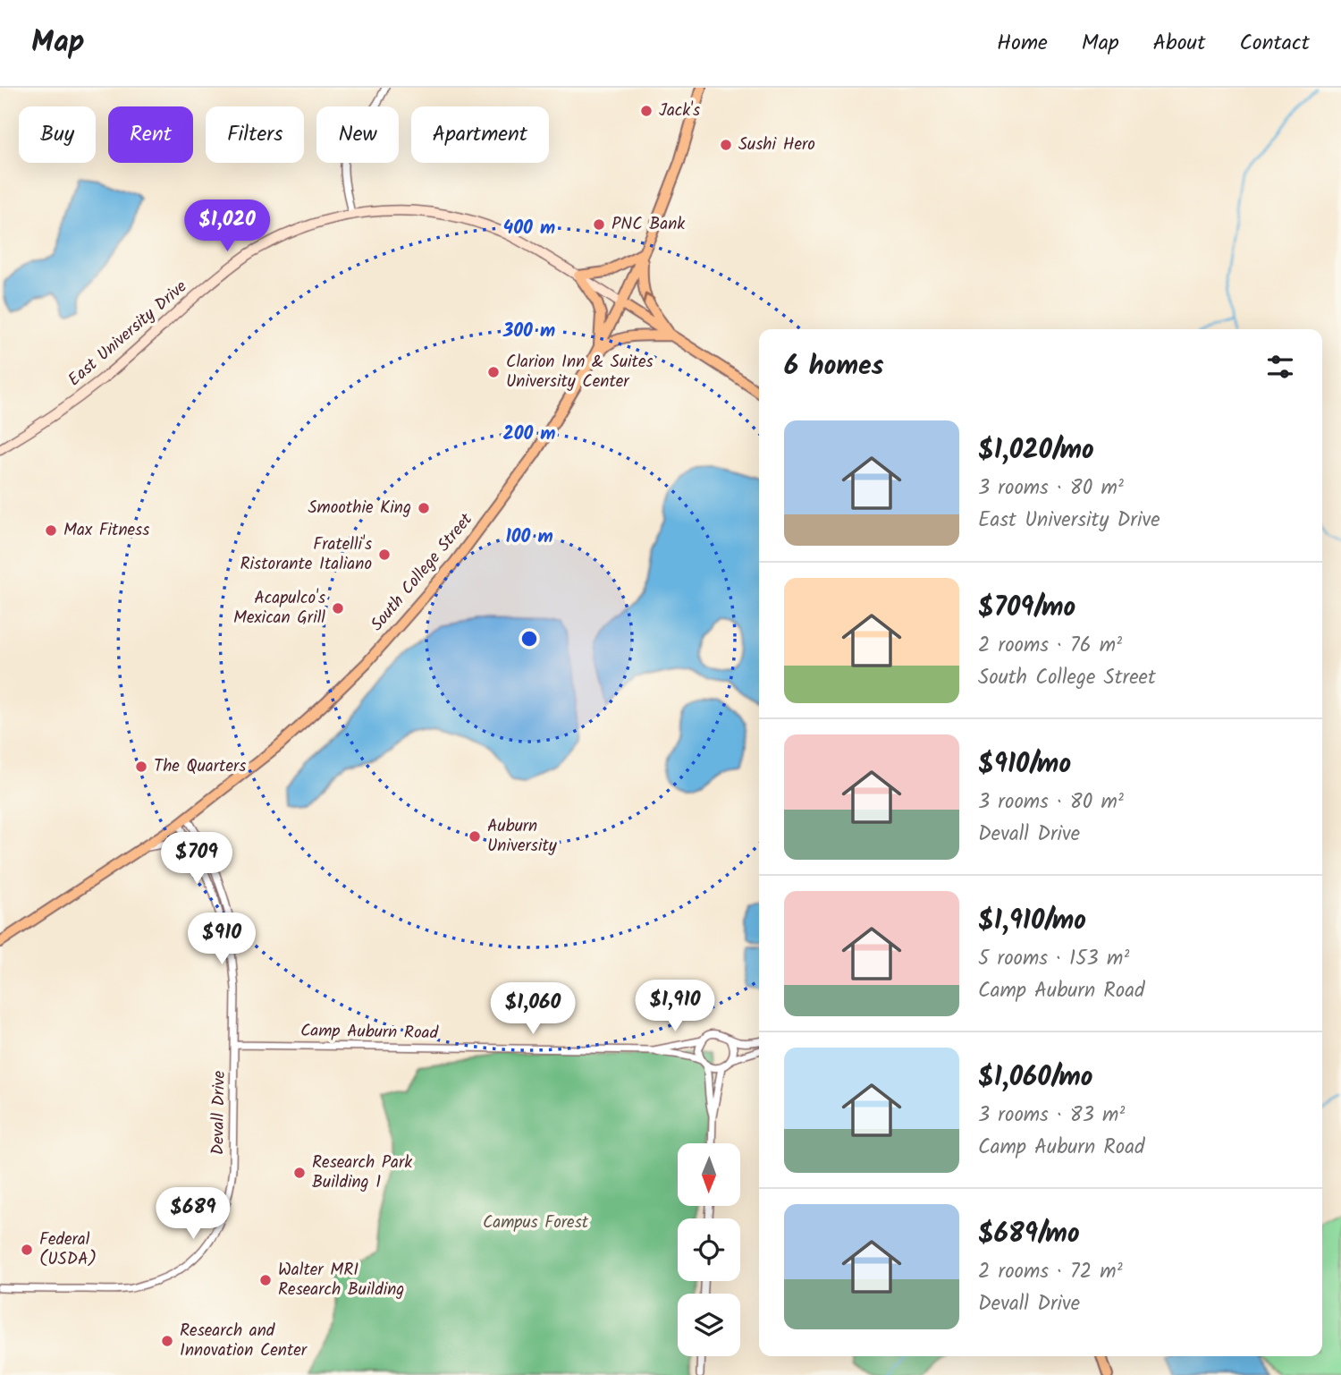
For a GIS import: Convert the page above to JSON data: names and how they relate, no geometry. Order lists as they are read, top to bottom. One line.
{"streets":{"main road":["East University Drive","South College Street"],"street":["Camp Auburn Road","Devall Drive"]},"crossings":[["East University Drive","South College Street"],["Camp Auburn Road","Devall Drive"]],"parks":["Campus Forest"],"places":["Jack's","Sushi Hero","PNC Bank","Clarion Inn & Suites University Center","Smoothie King","Max Fitness","Fratelli's Ristorante Italiano","Acapulco's Mexican Grill","The Quarters","Auburn University","Research Park Building 1","Federal (USDA)","Walter MRI Research Building","Research and Innovation Center"],"north":"bottom","page":{"header":"Map","nav":["Home","Map","About","Contact"],"chip":["Buy","Rent","Filters","New","Apartment"],"price":["$1,020","$709","$910","$1,910","$1,060","$689"],"heading":"6 homes","list":[{"name":"$1,020/mo","note":"3 rooms · 80 m² · East University Drive"},{"name":"$709/mo","note":"2 rooms · 76 m² · South College Street"},{"name":"$910/mo","note":"3 rooms · 80 m² · Devall Drive"},{"name":"$1,910/mo","note":"5 rooms · 153 m² · Camp Auburn Road"},{"name":"$1,060/mo","note":"3 rooms · 83 m² · Camp Auburn Road"},{"name":"$689/mo","note":"2 rooms · 72 m² · Devall Drive"}]},"rings":["400 m","300 m","200 m","100 m"]}
